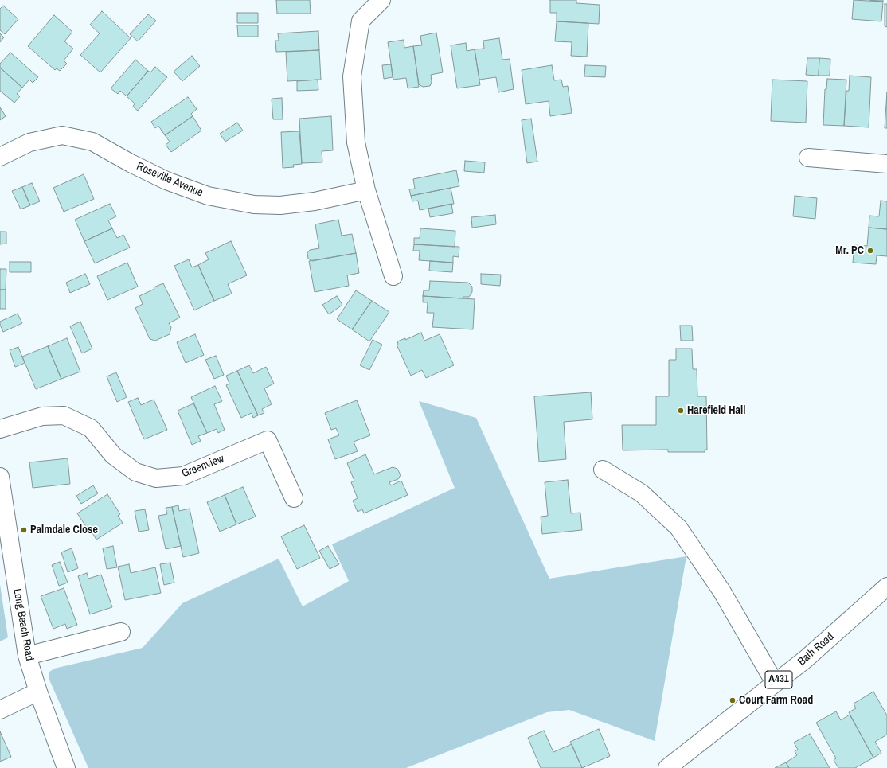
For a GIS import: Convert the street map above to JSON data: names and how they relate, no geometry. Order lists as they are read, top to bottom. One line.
{"streets":{"street":["Roseville Avenue","Greenview","Long Beach Road","Bath Road","A431"]},"places":["Mr. PC","Harefield Hall","Palmdale Close","Court Farm Road"]}
